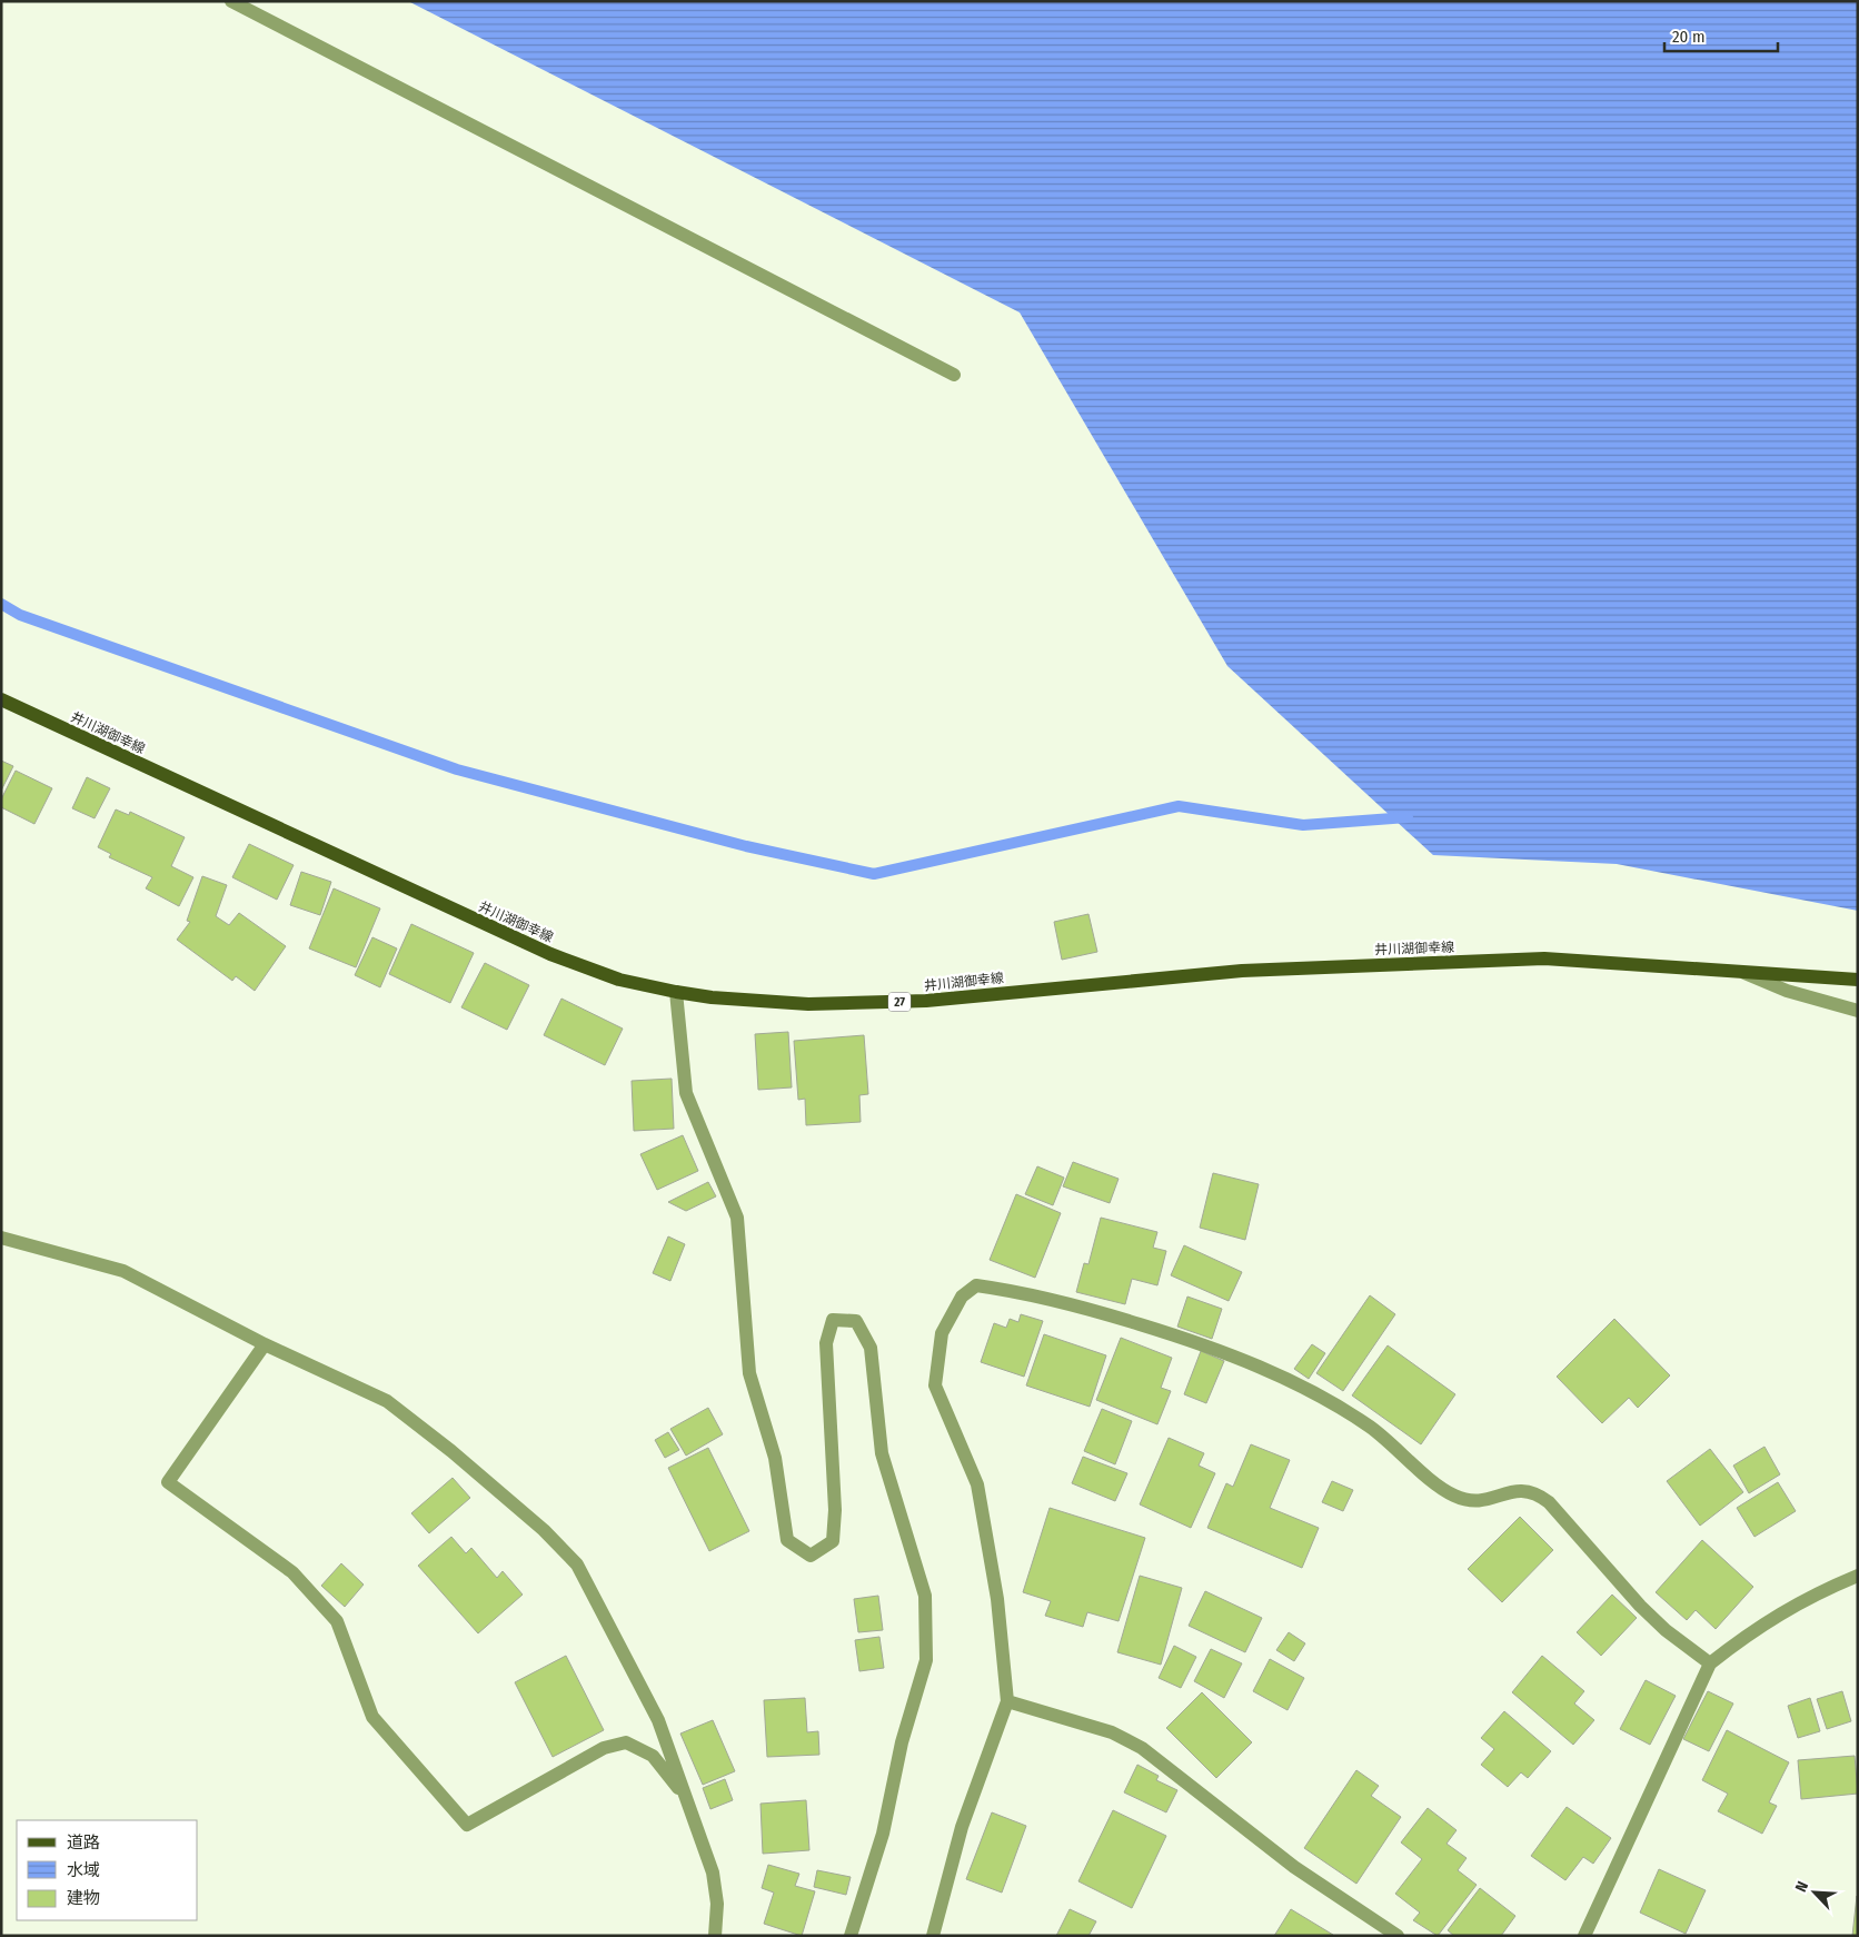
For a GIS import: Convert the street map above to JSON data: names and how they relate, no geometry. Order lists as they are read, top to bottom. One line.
{"streets":{"main road":["井川湖御幸線","27"]},"legend":["道路","水域","建物"],"scale_bar":"20 m","north":"top left"}
